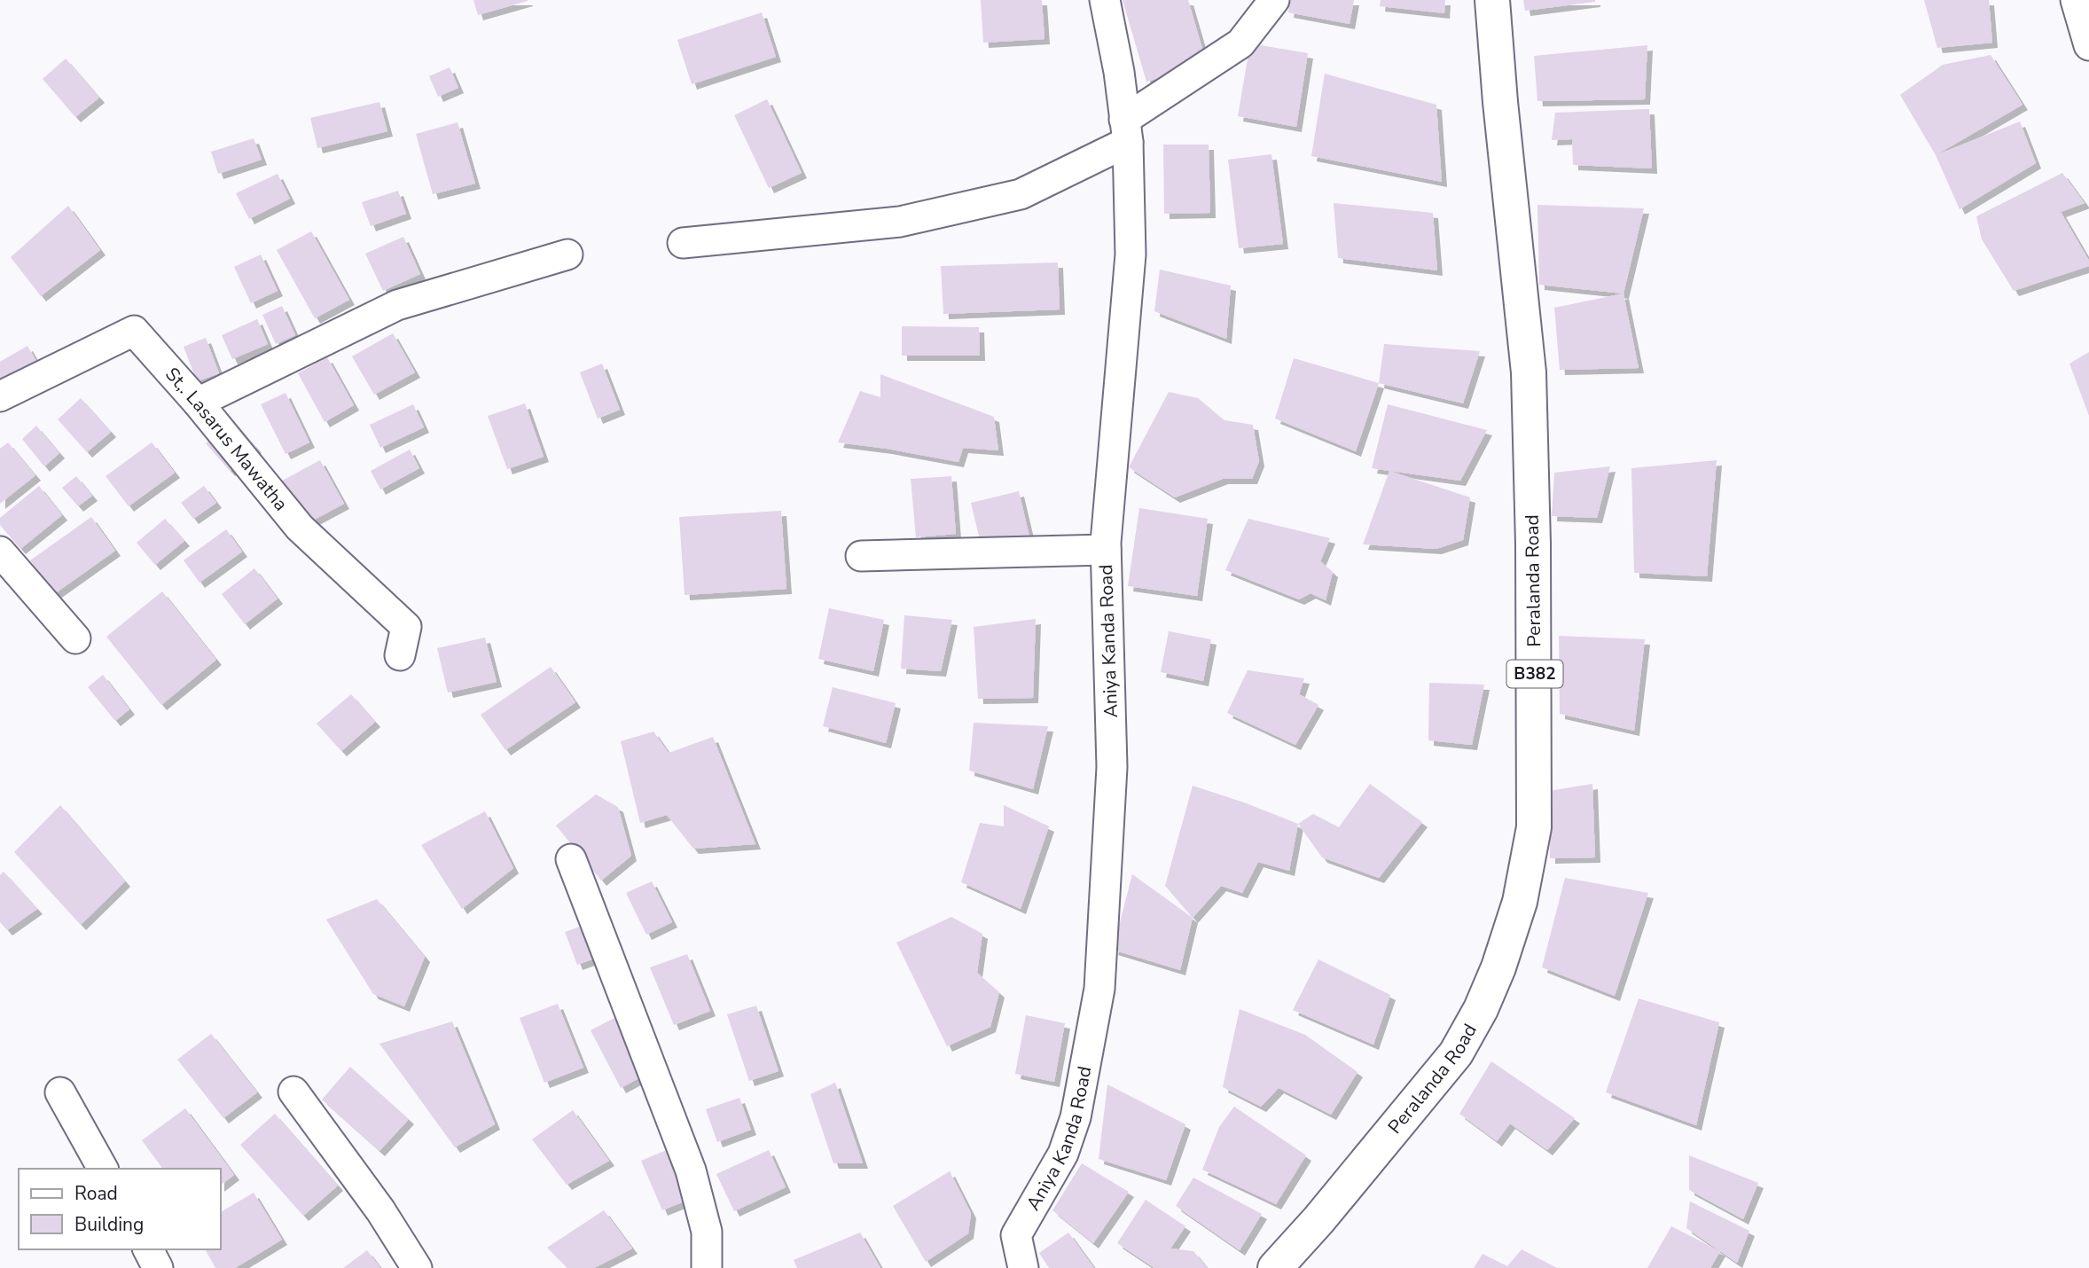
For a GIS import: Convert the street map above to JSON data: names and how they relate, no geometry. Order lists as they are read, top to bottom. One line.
{"streets":{"main road":["Peralanda Road","B382"],"street":["St,. Lasarus Mawatha","Aniya Kanda Road"]},"legend":["Road","Building"]}
